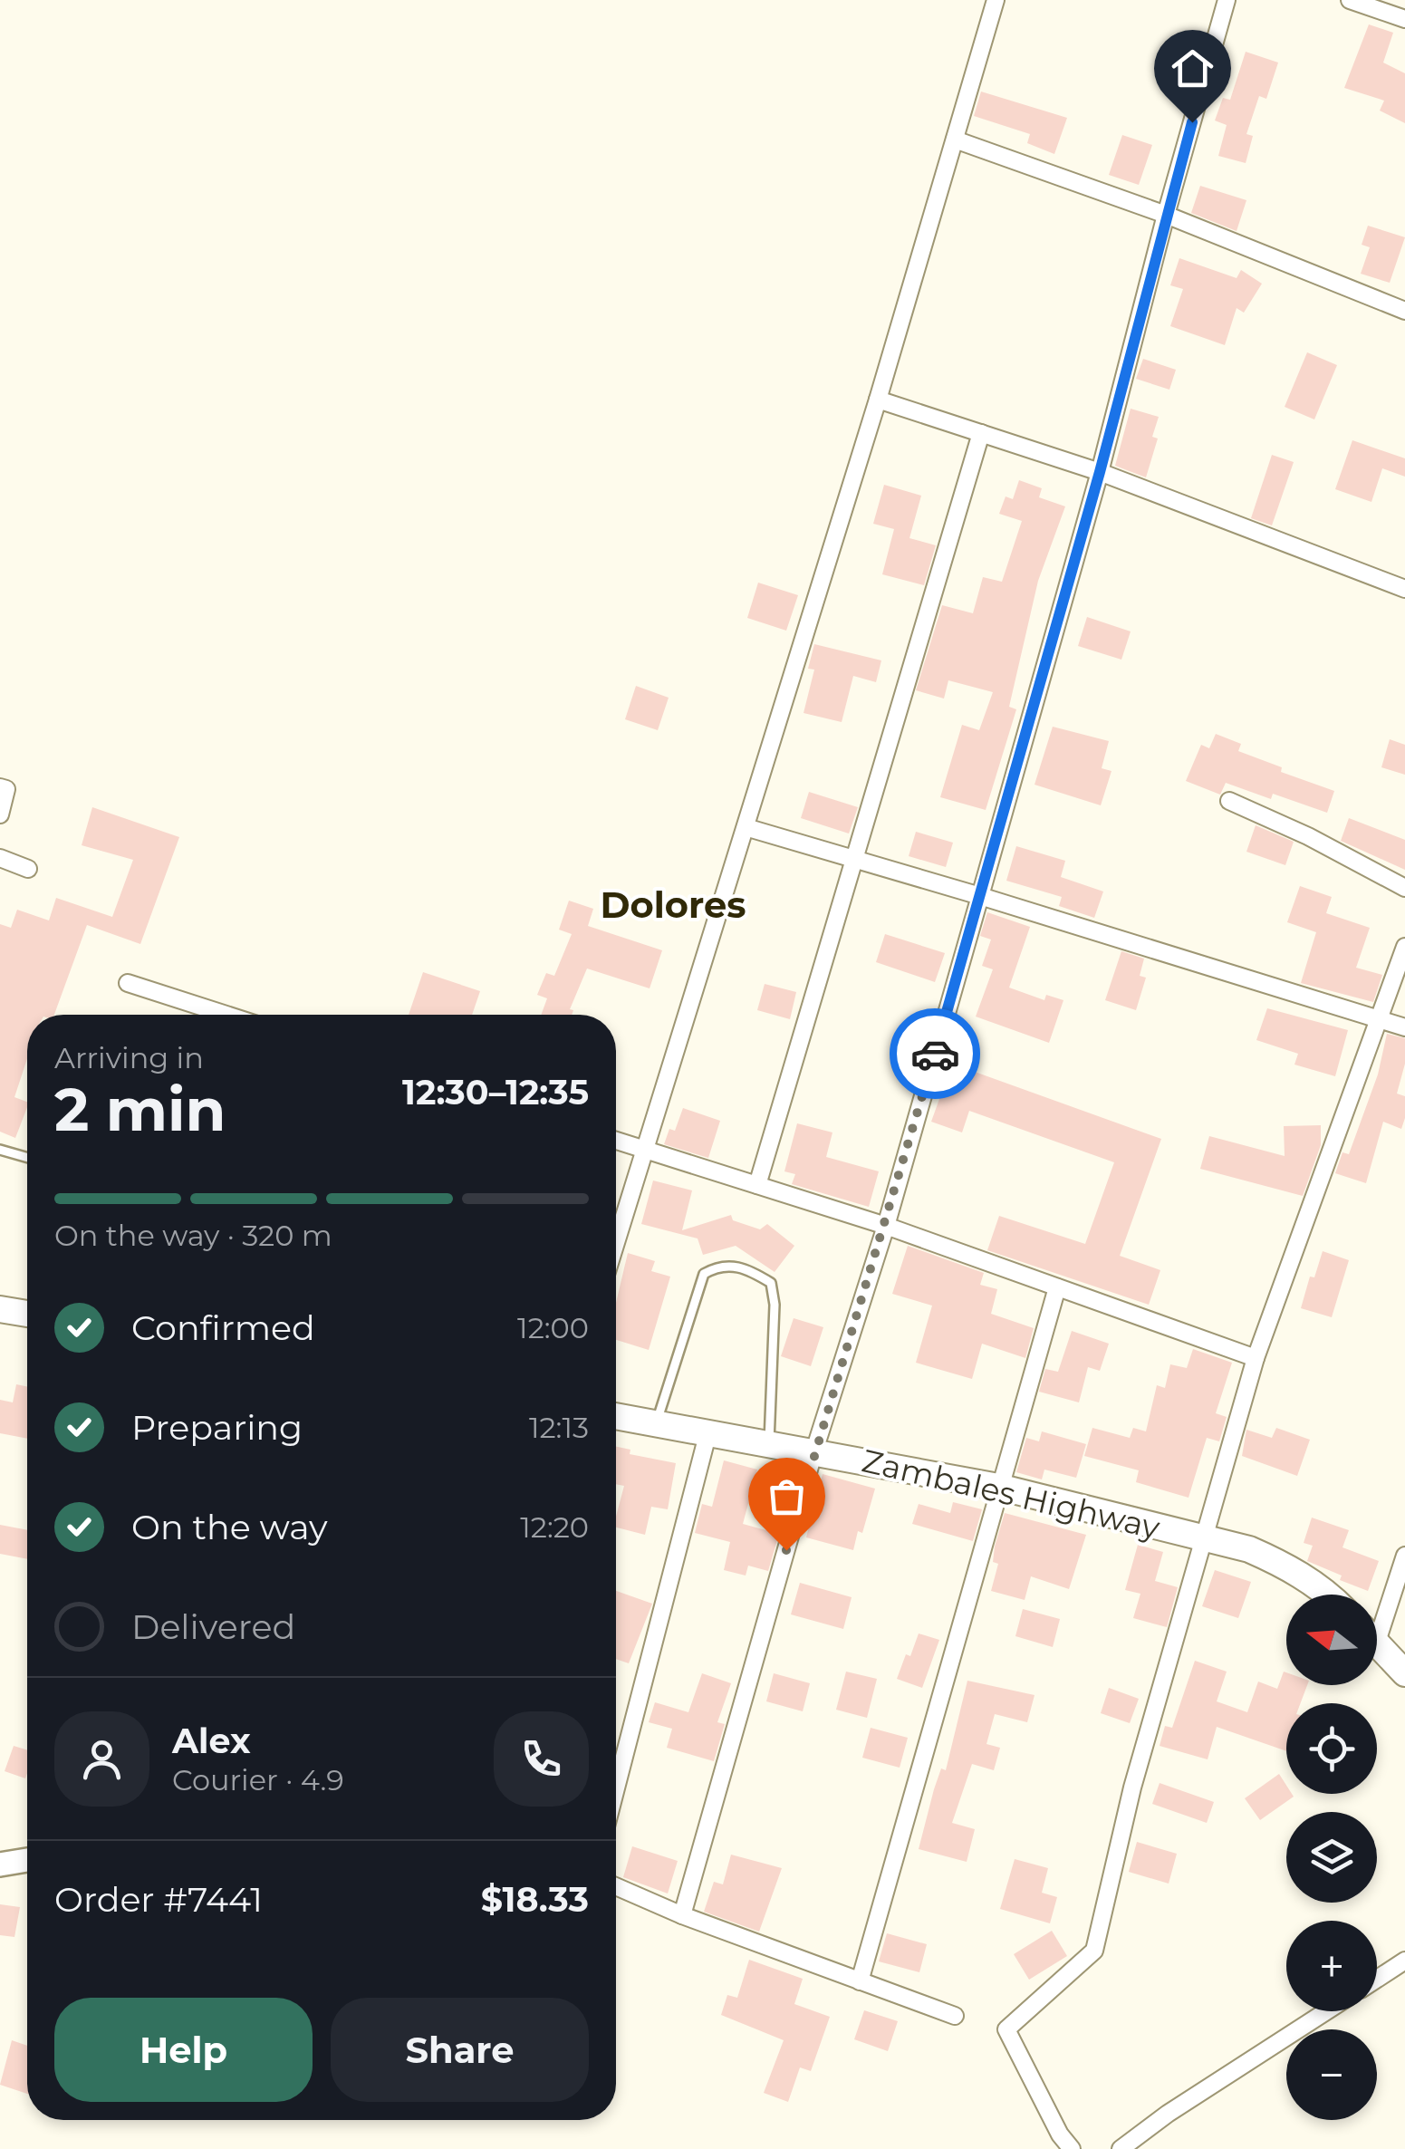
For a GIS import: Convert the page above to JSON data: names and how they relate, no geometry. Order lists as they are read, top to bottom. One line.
{"streets":{"main road":["Zambales Highway"]},"districts":["Dolores"],"north":"left","page":{"heading":["2 min","Arriving in","12:30–12:35"],"panel":["Alex","Courier · 4.9","Order #7441","$18.33"],"bar":"On the way · 320 m","list":[["Confirmed","12:00"],["Preparing","12:13"],["On the way","12:20"],"Delivered"],"map_buttons":["+","−"],"buttons":["Help","Share"]}}
